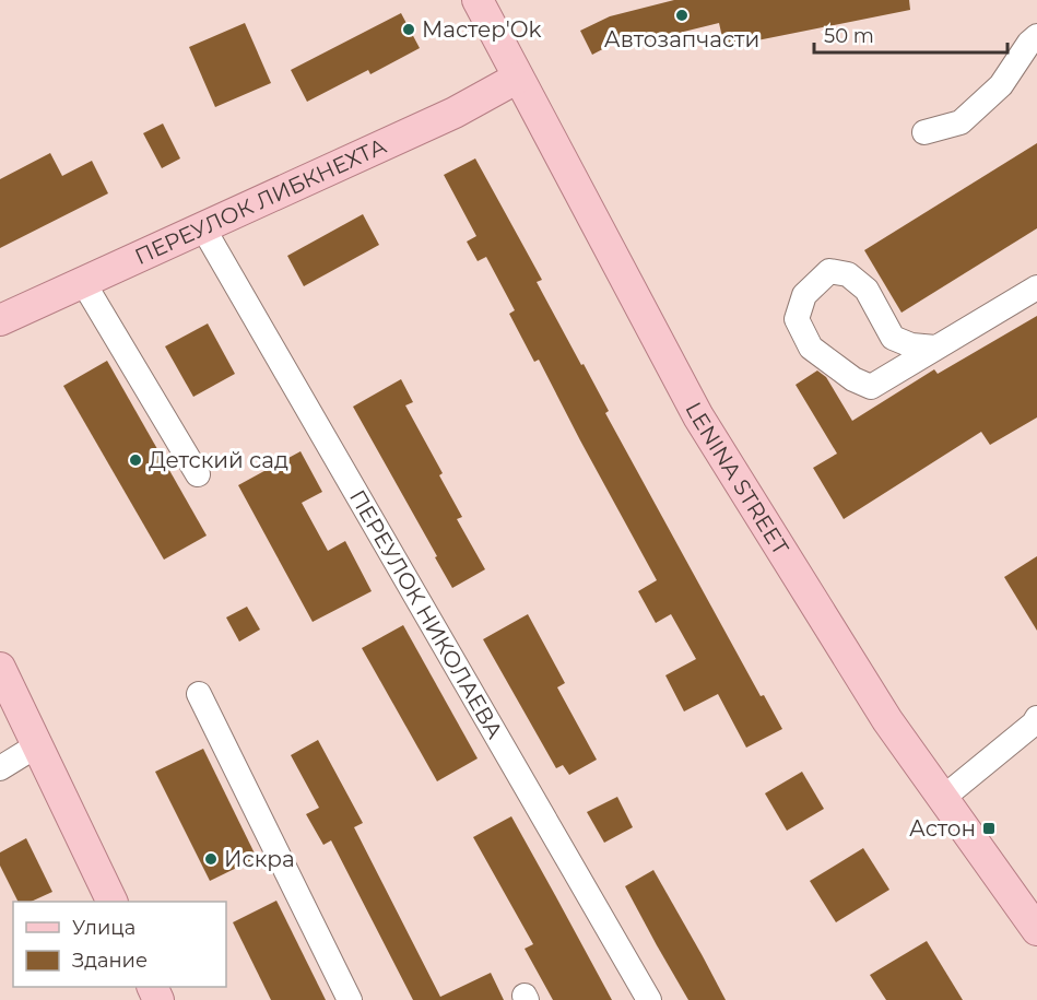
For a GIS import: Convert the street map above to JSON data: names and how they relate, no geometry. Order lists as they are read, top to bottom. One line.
{"streets":{"main road":["ПЕРЕУЛОК ЛИБКНЕХТА","LENINA STREET"],"street":["ПЕРЕУЛОК НИКОЛАЕВА"]},"crossings":[["ПЕРЕУЛОК ЛИБКНЕХТА","LENINA STREET"],["ПЕРЕУЛОК ЛИБКНЕХТА","ПЕРЕУЛОК НИКОЛАЕВА"]],"places":{"other":["Автозапчасти","Мастер'Ok","Детский сад","Искра"],"transit":["Астон"]},"legend":["Улица","Здание"],"scale_bar":"50 m"}
